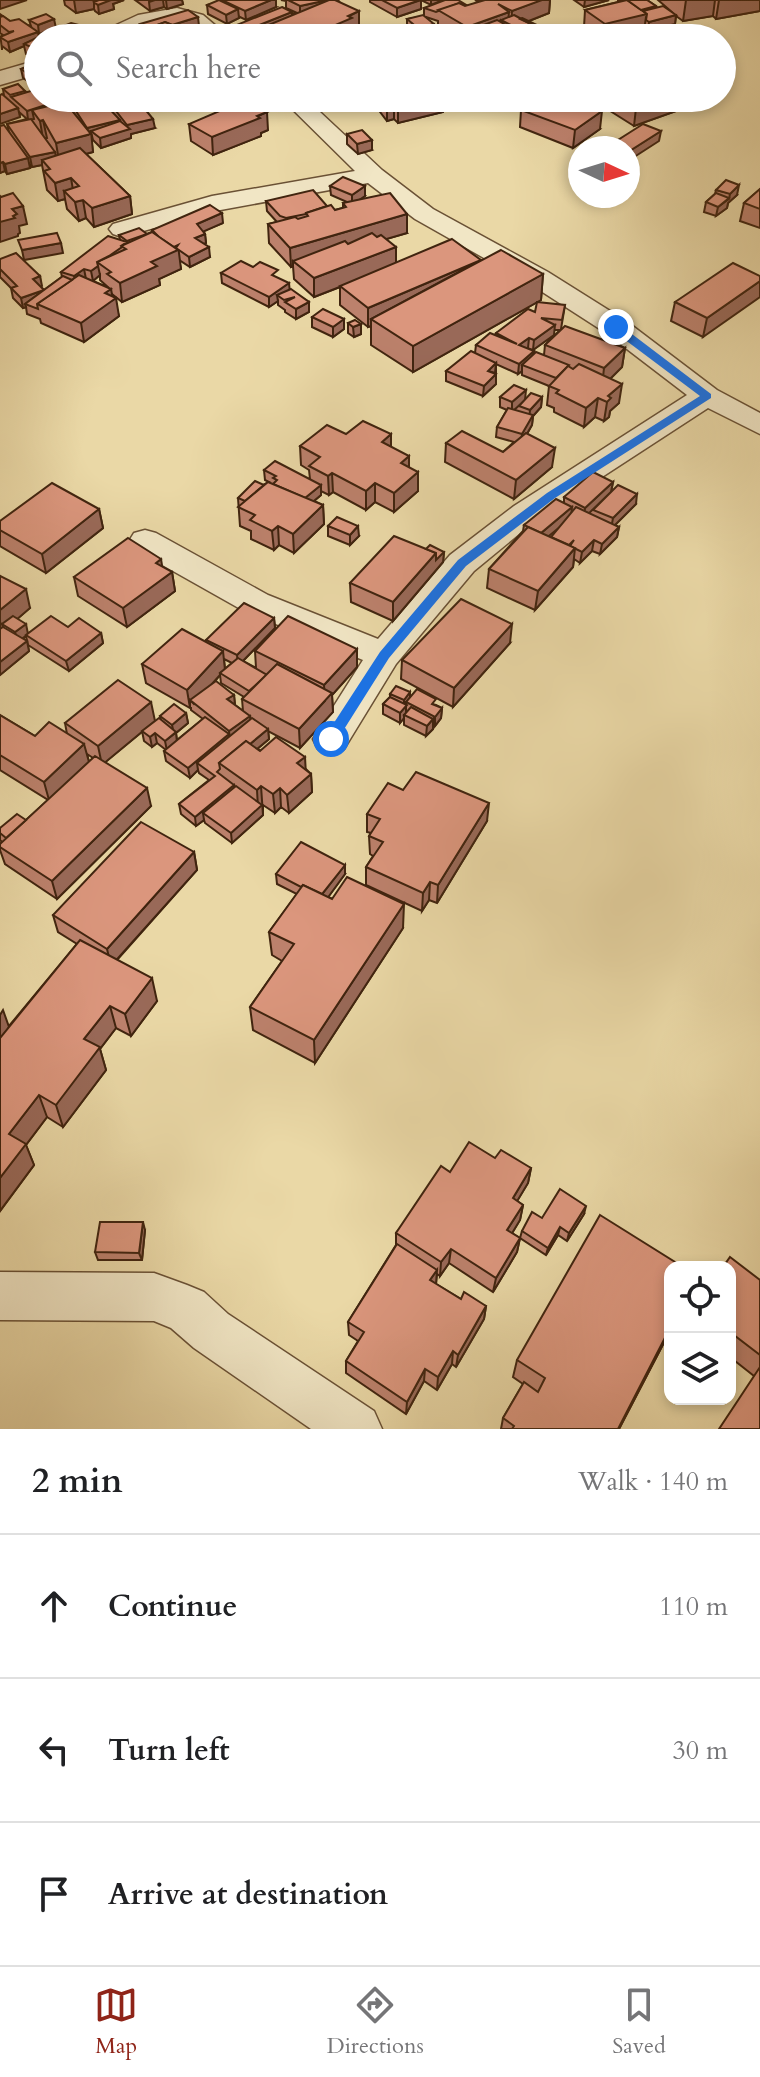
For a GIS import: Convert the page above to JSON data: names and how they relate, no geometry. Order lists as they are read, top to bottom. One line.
{"north":"right","page":{"search":"Search here","heading":["2 min","Walk · 140 m"],"list":[["Continue","110 m"],["Turn left","30 m"],"Arrive at destination"],"nav":["Map","Directions","Saved"]}}
